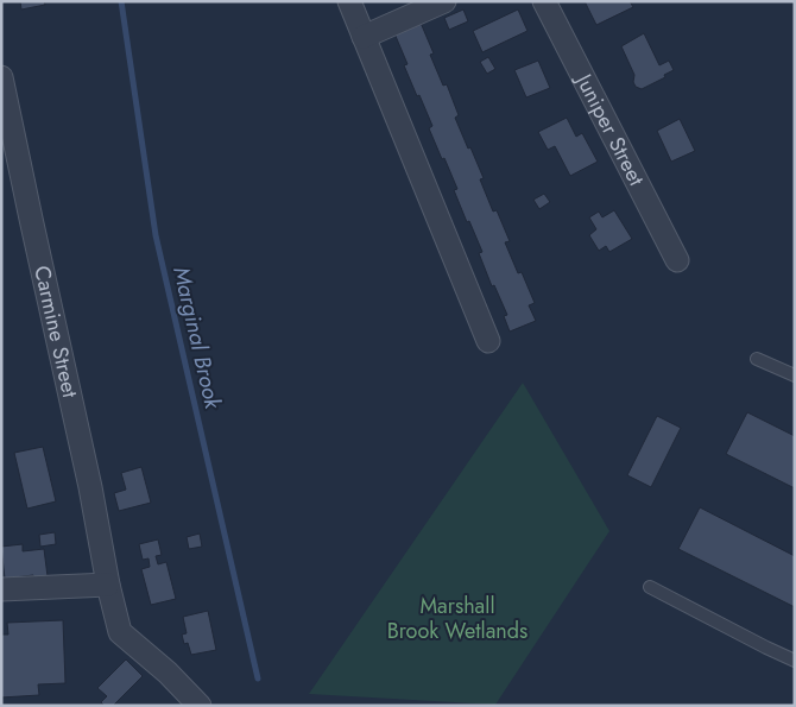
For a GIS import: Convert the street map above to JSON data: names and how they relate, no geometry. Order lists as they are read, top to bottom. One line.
{"streets":{"street":["Juniper Street","Carmine Street"]},"water":["Marginal Brook"],"parks":["Marshall Brook Wetlands"]}
